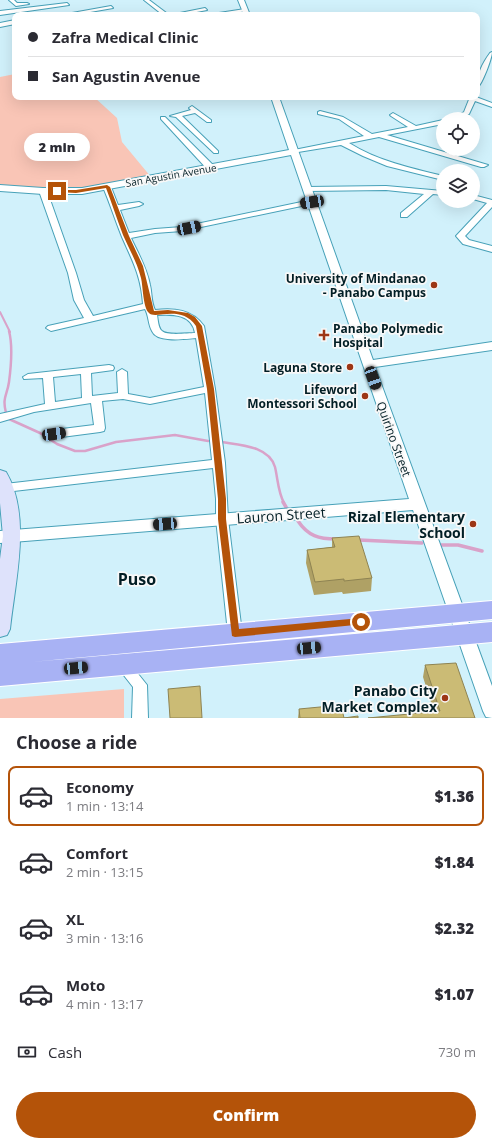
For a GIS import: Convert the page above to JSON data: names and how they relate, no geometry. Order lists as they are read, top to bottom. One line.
{"streets":{"street":["San Agustin Avenue","Quirino Street","Lauron Street"]},"crossings":[["San Agustin Avenue","Quirino Street"],["Quirino Street","Lauron Street"]],"districts":["Puso"],"places":{"other":["University of Mindanao - Panabo Campus","Laguna Store","Lifeword Montessori School","Rizal Elementary School","Panabo City Market Complex"],"health":["Panabo Polymedic Hospital"]},"page":{"banner":["Zafra Medical Clinic","San Agustin Avenue"],"bubble":"2 min","heading":"Choose a ride","list":[{"name":"Economy","note":"1 min · 13:14","value":"$1.36"},{"name":"Comfort","note":"2 min · 13:15","value":"$1.84"},{"name":"XL","note":"3 min · 13:16","value":"$2.32"},{"name":"Moto","note":"4 min · 13:17","value":"$1.07"}],"pay":["Cash","730 m"],"buttons":"Confirm"}}
